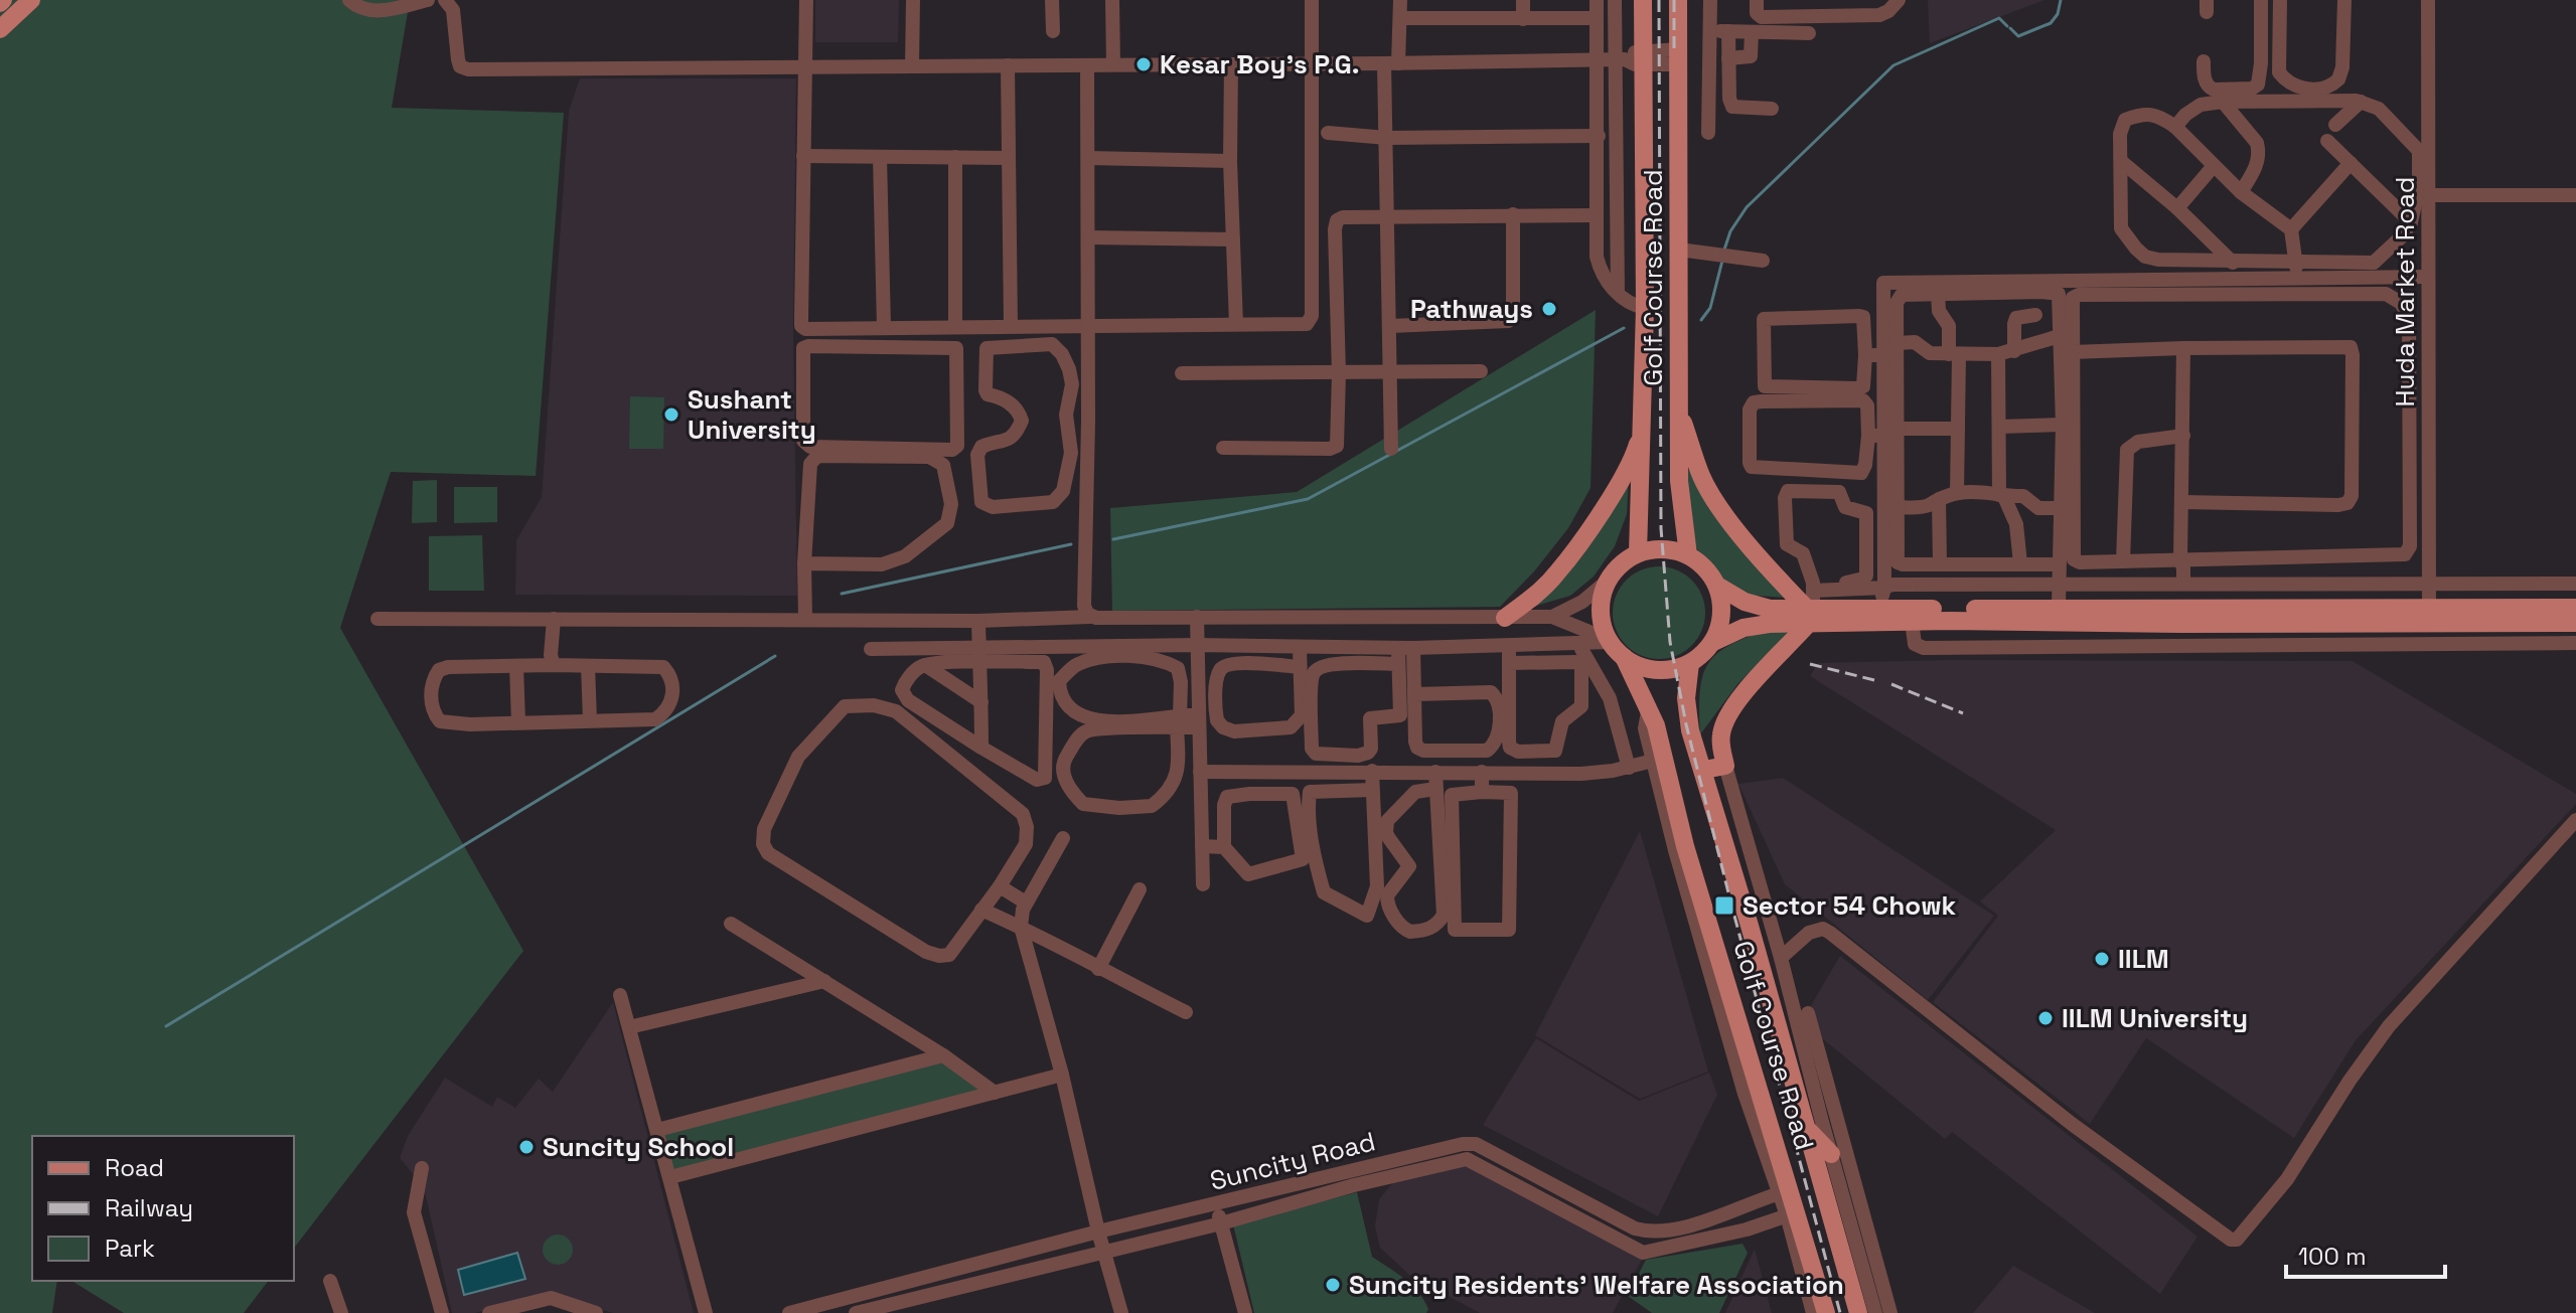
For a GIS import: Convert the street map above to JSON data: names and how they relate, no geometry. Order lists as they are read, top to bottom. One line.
{"streets":{"main road":["Golf Course Road"],"street":["Huda Market Road","Suncity Road"]},"crossings":[["Golf Course Road","Suncity Road"]],"places":{"other":["Kesar Boy’s P.G.","Pathways","Sushant University","IILM","IILM University","Suncity School","Suncity Residents' Welfare Association"],"transit":["Sector 54 Chowk"]},"legend":["Road","Railway","Park"],"scale_bar":"100 m"}
